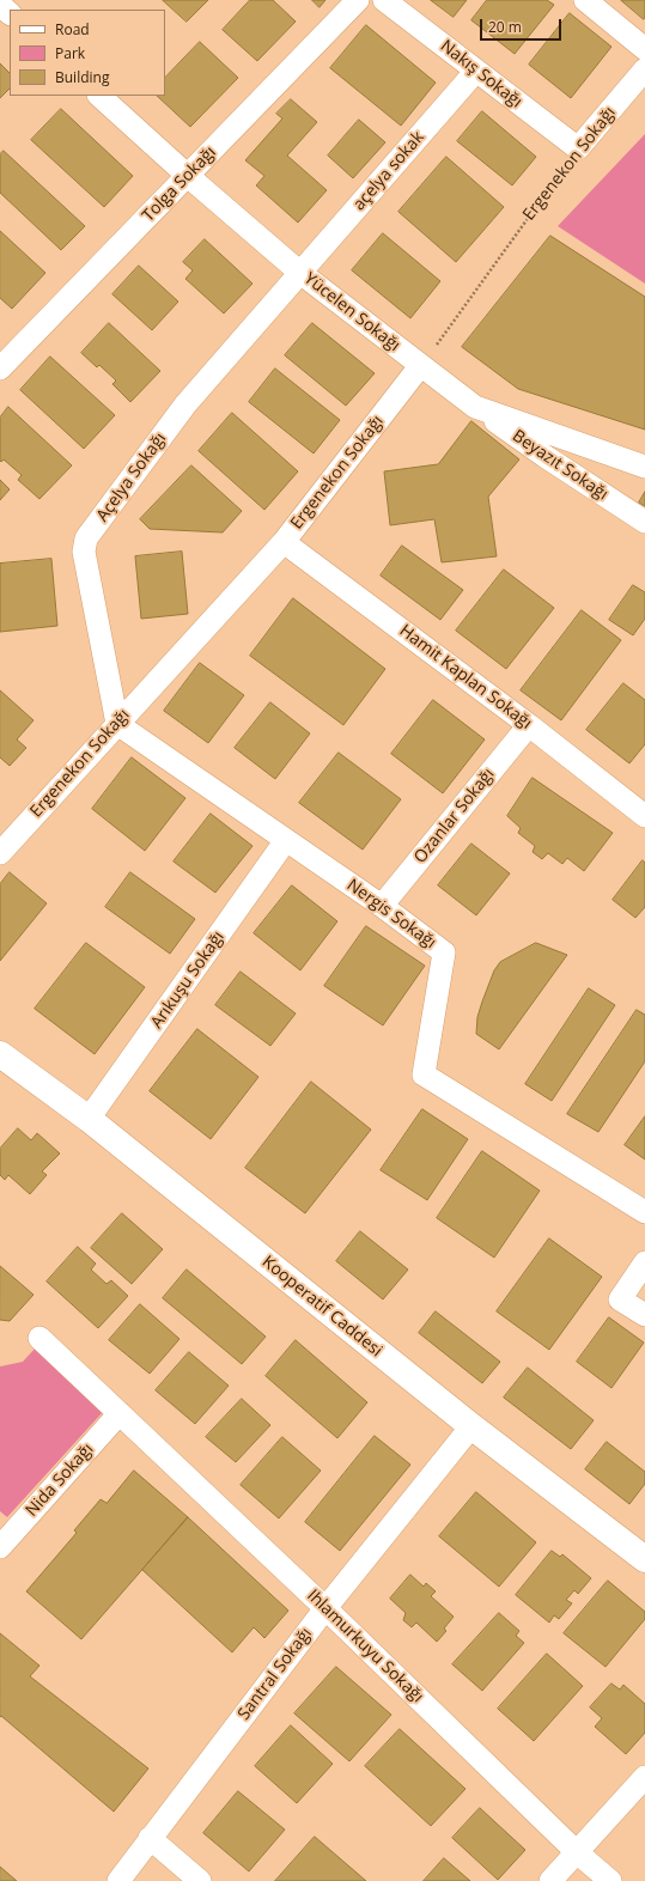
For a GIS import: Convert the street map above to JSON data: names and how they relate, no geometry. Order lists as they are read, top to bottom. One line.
{"streets":{"street":["Nakış Sokağı","Ergenekon Sokağı","açelya sokak","Tolga Sokağı","Yücelen Sokağı","Beyazıt Sokağı","Açelya Sokağı","Hamit Kaplan Sokağı","Ozanlar Sokağı","Nergis Sokağı","Arıkuşu Sokağı","Kooperatif Caddesi","Nida Sokağı","Ihlamurkuyu Sokağı","Santral Sokağı"]},"crossings":[["Nakış Sokağı","Ergenekon Sokağı"],["Nakış Sokağı","açelya sokak"],["Ergenekon Sokağı","Yücelen Sokağı"],["Ergenekon Sokağı","Açelya Sokağı"],["Ergenekon Sokağı","Hamit Kaplan Sokağı"],["Ergenekon Sokağı","Nergis Sokağı"],["açelya sokak","Yücelen Sokağı"],["açelya sokak","Açelya Sokağı"],["Tolga Sokağı","Yücelen Sokağı"],["Yücelen Sokağı","Beyazıt Sokağı"],["Yücelen Sokağı","Açelya Sokağı"],["Açelya Sokağı","Nergis Sokağı"],["Hamit Kaplan Sokağı","Ozanlar Sokağı"],["Ozanlar Sokağı","Nergis Sokağı"],["Nergis Sokağı","Arıkuşu Sokağı"],["Arıkuşu Sokağı","Kooperatif Caddesi"],["Kooperatif Caddesi","Santral Sokağı"],["Nida Sokağı","Ihlamurkuyu Sokağı"],["Ihlamurkuyu Sokağı","Santral Sokağı"]],"legend":["Road","Park","Building"],"scale_bar":"20 m"}
